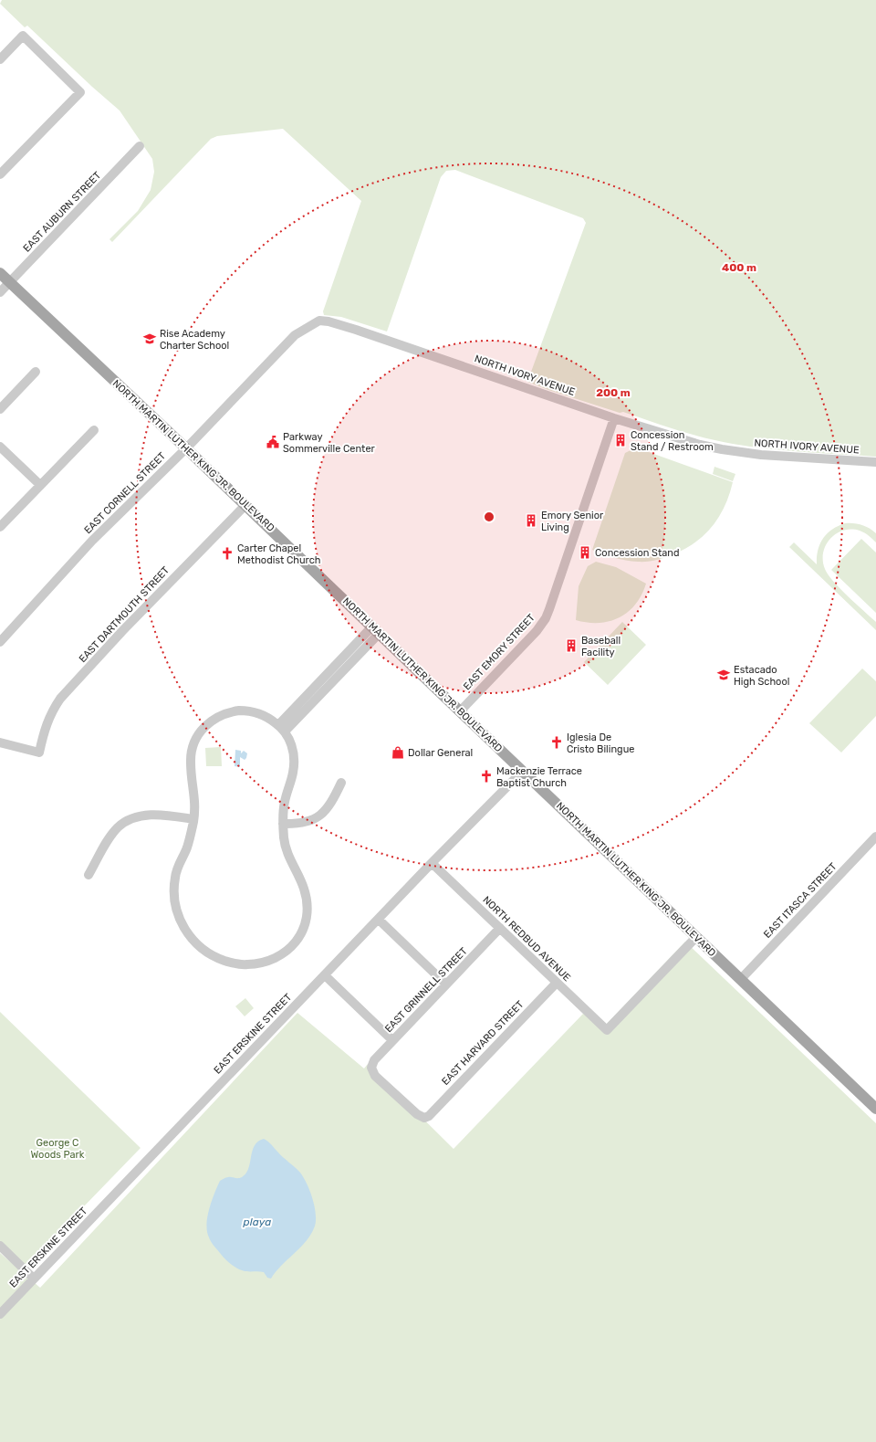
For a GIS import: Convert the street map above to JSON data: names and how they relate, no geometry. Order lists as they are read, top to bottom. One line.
{"streets":{"main road":["NORTH MARTIN LUTHER KING JR. BOULEVARD"],"street":["EAST AUBURN STREET","NORTH IVORY AVENUE","EAST CORNELL STREET","EAST DARTMOUTH STREET","EAST EMORY STREET","EAST ITASCA STREET","NORTH REDBUD AVENUE","EAST GRINNELL STREET","EAST ERSKINE STREET","EAST HARVARD STREET"]},"crossings":[["EAST AUBURN STREET","NORTH MARTIN LUTHER KING JR. BOULEVARD"],["NORTH IVORY AVENUE","EAST CORNELL STREET"],["NORTH IVORY AVENUE","EAST EMORY STREET"],["NORTH MARTIN LUTHER KING JR. BOULEVARD","EAST CORNELL STREET"],["NORTH MARTIN LUTHER KING JR. BOULEVARD","EAST DARTMOUTH STREET"],["NORTH MARTIN LUTHER KING JR. BOULEVARD","EAST EMORY STREET"],["NORTH MARTIN LUTHER KING JR. BOULEVARD","EAST ITASCA STREET"],["NORTH MARTIN LUTHER KING JR. BOULEVARD","NORTH REDBUD AVENUE"],["NORTH MARTIN LUTHER KING JR. BOULEVARD","EAST ERSKINE STREET"],["NORTH REDBUD AVENUE","EAST GRINNELL STREET"],["NORTH REDBUD AVENUE","EAST ERSKINE STREET"],["NORTH REDBUD AVENUE","EAST HARVARD STREET"],["EAST GRINNELL STREET","EAST HARVARD STREET"]],"water":["playa"],"parks":["George C Woods Park"],"places":{"school or university":["Rise Academy Charter School","Estacado High School"],"building":["Concession Stand / Restroom","Emory Senior Living","Concession Stand","Baseball Facility"],"public building":["Parkway Sommerville Center"],"church":["Carter Chapel Methodist Church","Iglesia De Cristo Bilingue","Mackenzie Terrace Baptist Church"],"shop":["Dollar General"]},"rings":["400 m","200 m"]}
